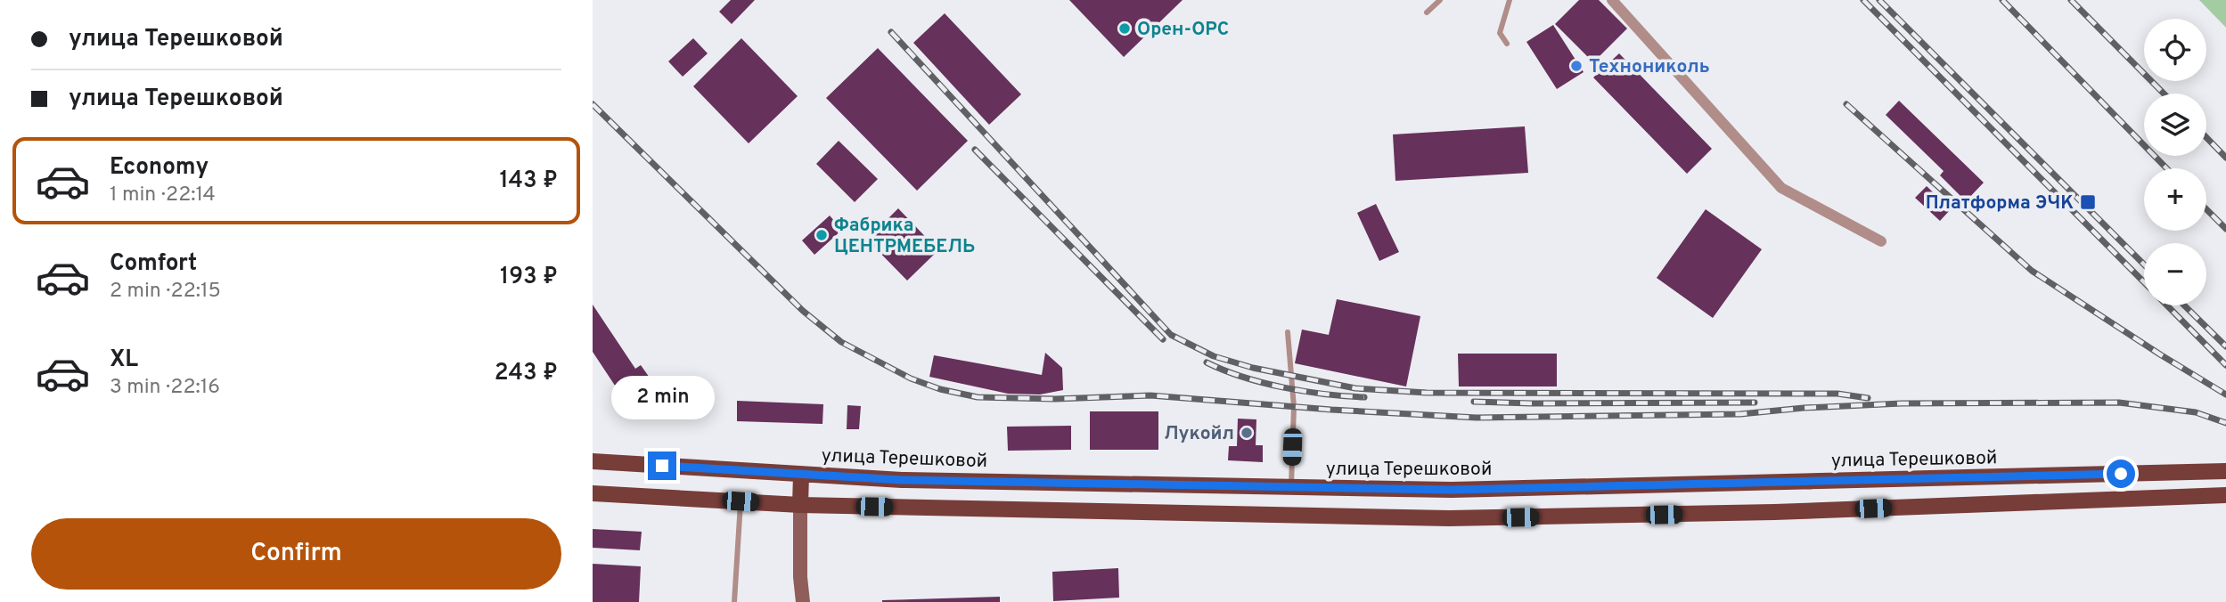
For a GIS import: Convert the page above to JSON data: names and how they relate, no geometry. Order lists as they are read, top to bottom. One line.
{"streets":{"main road":["улица Терешковой"]},"places":{"other":["Орен-ОРС","Технониколь","Фабрика ЦЕНТРМЕБЕЛЬ","Лукойл"],"transit":["Платформа ЭЧК"]},"page":{"banner":["улица Терешковой","улица Терешковой"],"map_buttons":["+","−"],"list":[{"name":"Economy","note":"1 min · 22:14","value":"143 ₽"},{"name":"Comfort","note":"2 min · 22:15","value":"193 ₽"},{"name":"XL","note":"3 min · 22:16","value":"243 ₽"}],"bubble":"2 min","buttons":"Confirm"}}
